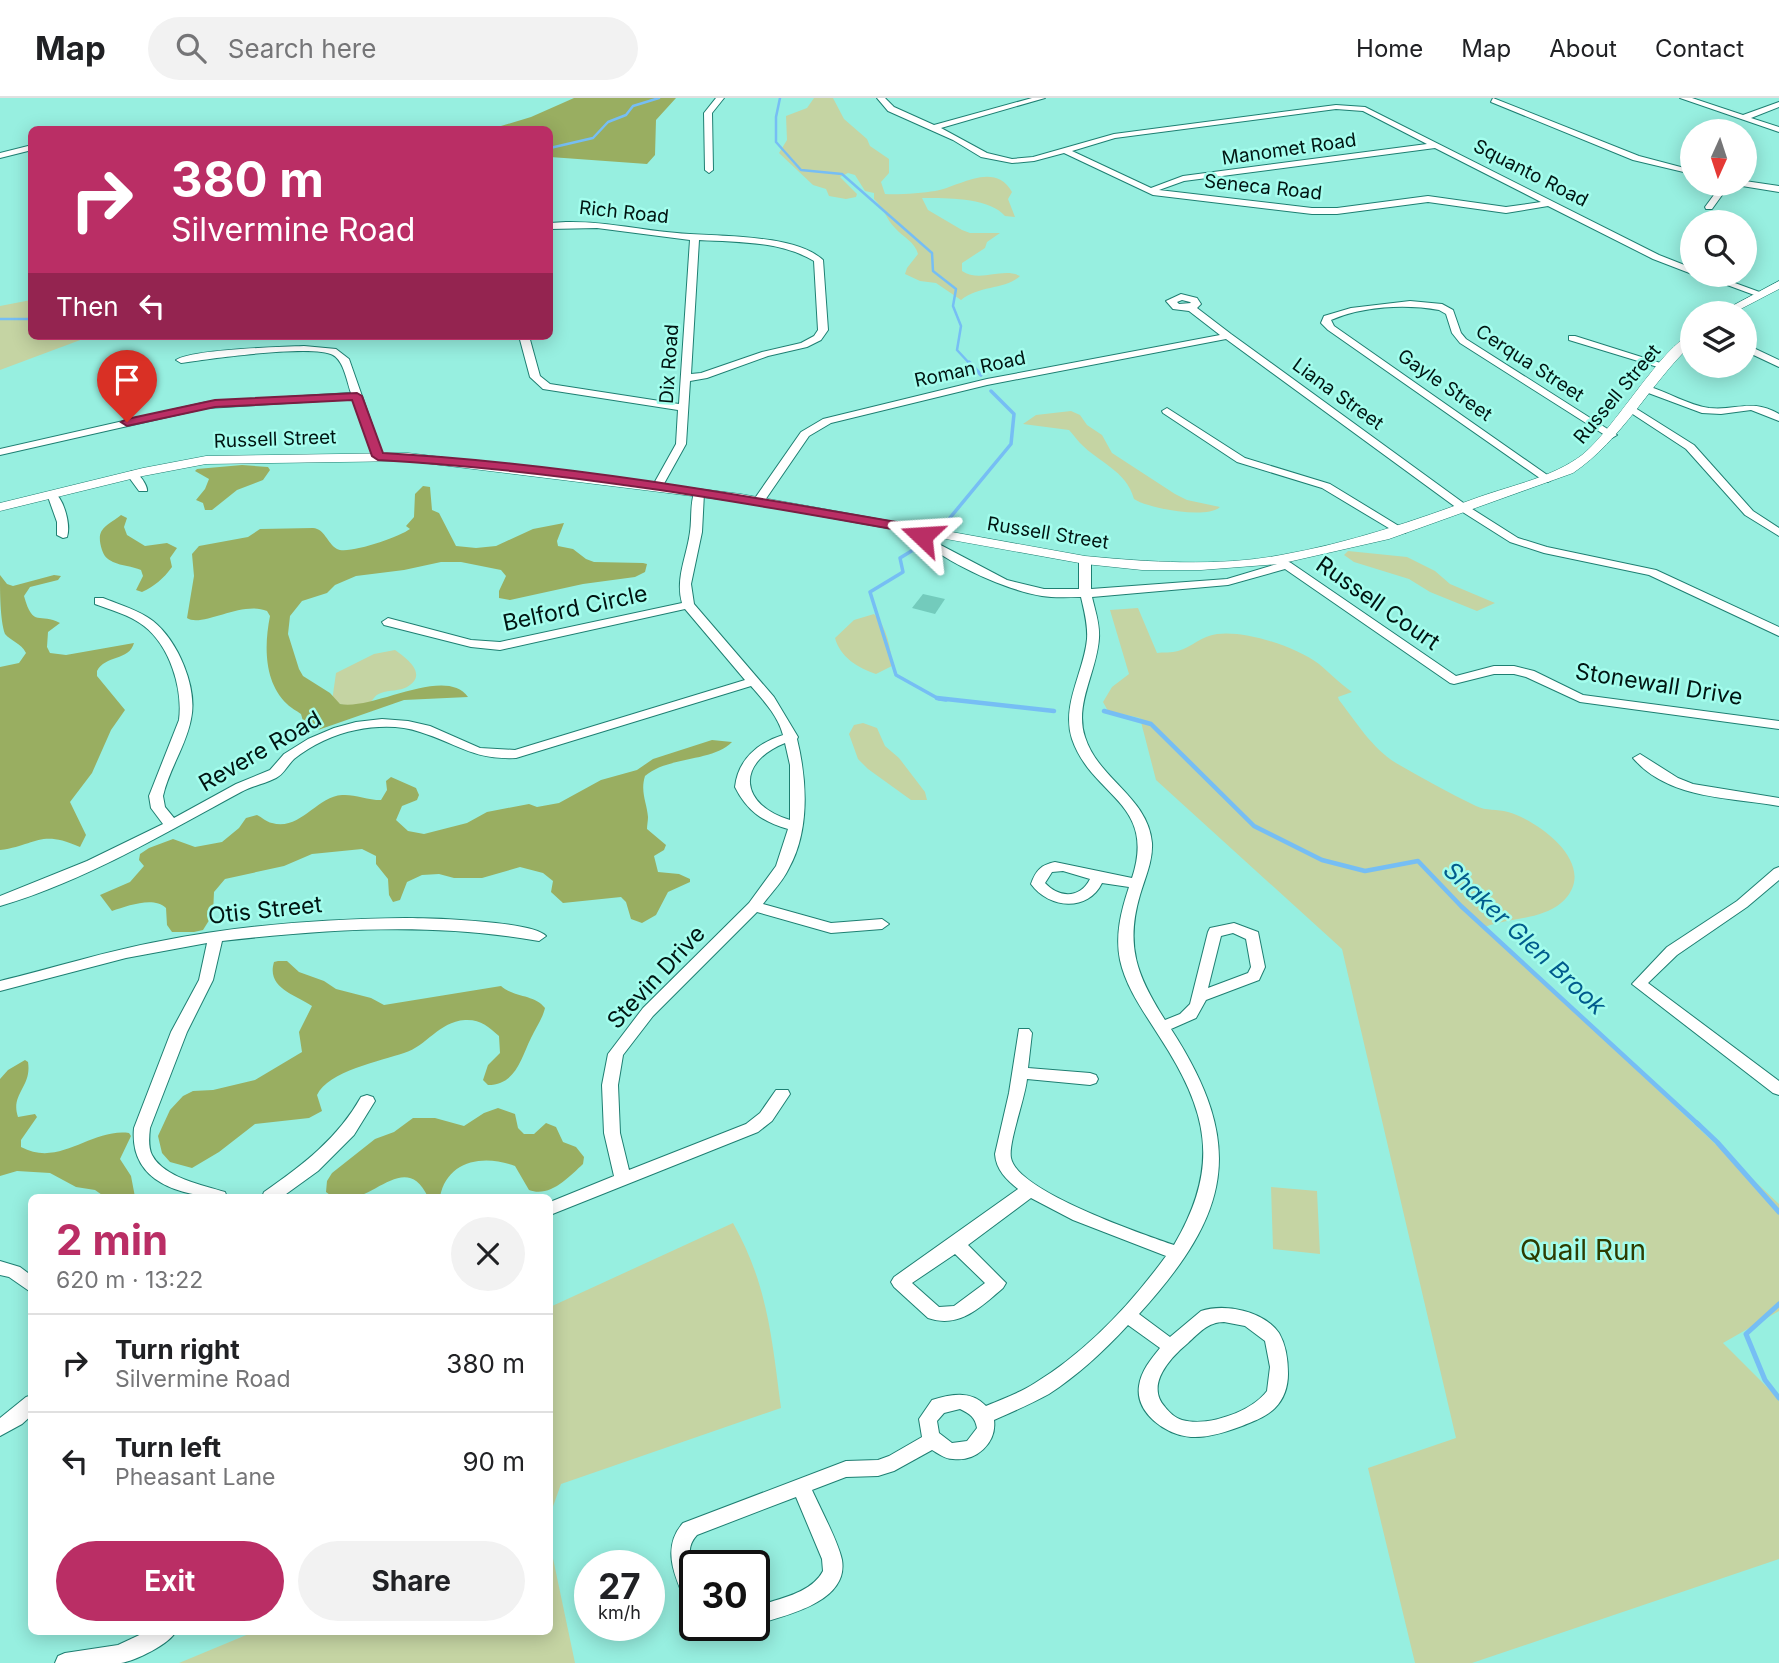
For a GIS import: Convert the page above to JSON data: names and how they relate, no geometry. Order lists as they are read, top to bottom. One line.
{"streets":{"street":["Manomet Road","Squanto Road","Seneca Road","Rich Road","Cerqua Street","Dix Road","Roman Road","Gayle Street","Liana Street","Russell Street","Russell Court","Belford Circle","Stonewall Drive","Revere Road","Otis Street","Stevin Drive"]},"crossings":[["Manomet Road","Squanto Road"],["Manomet Road","Seneca Road"],["Squanto Road","Seneca Road"],["Rich Road","Dix Road"],["Cerqua Street","Gayle Street"],["Cerqua Street","Russell Street"],["Dix Road","Russell Street"],["Roman Road","Liana Street"],["Roman Road","Russell Street"],["Gayle Street","Russell Street"],["Liana Street","Russell Street"],["Russell Street","Russell Court"],["Russell Court","Stonewall Drive"],["Belford Circle","Stevin Drive"],["Revere Road","Stevin Drive"]],"water":["Shaker Glen Brook"],"parks":["Quail Run"],"north":"bottom","page":{"header":"Map","search":"Search here","nav":["Home","Map","About","Contact"],"turn":["380 m","Silvermine Road"],"then":"Then","heading":["2 min","620 m · 13:22"],"list":[{"name":"Turn right","note":"Silvermine Road","value":"380 m"},{"name":"Turn left","note":"Pheasant Lane","value":"90 m"}],"buttons":["Exit","Share"],"speed":"27 km/h","limit":"30"}}
